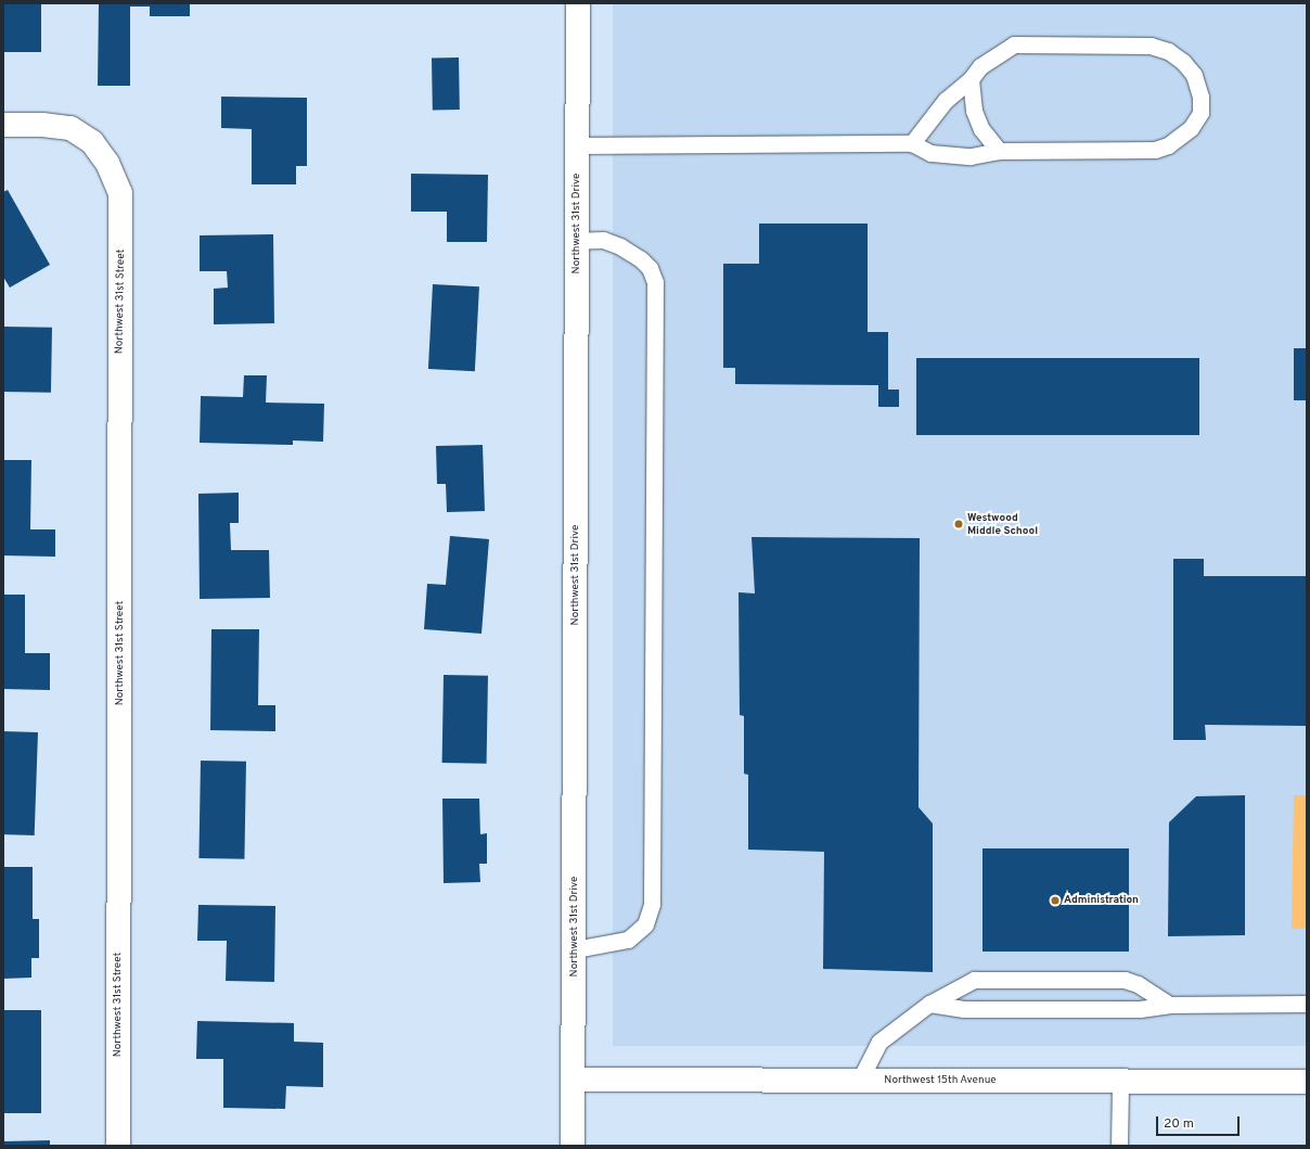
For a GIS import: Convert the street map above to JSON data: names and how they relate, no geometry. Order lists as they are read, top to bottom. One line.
{"streets":{"street":["Northwest 31st Drive","Northwest 31st Street","Northwest 15th Avenue"]},"crossings":[["Northwest 31st Drive","Northwest 15th Avenue"]],"places":["Westwood Middle School","Administration"],"scale_bar":"20 m"}
